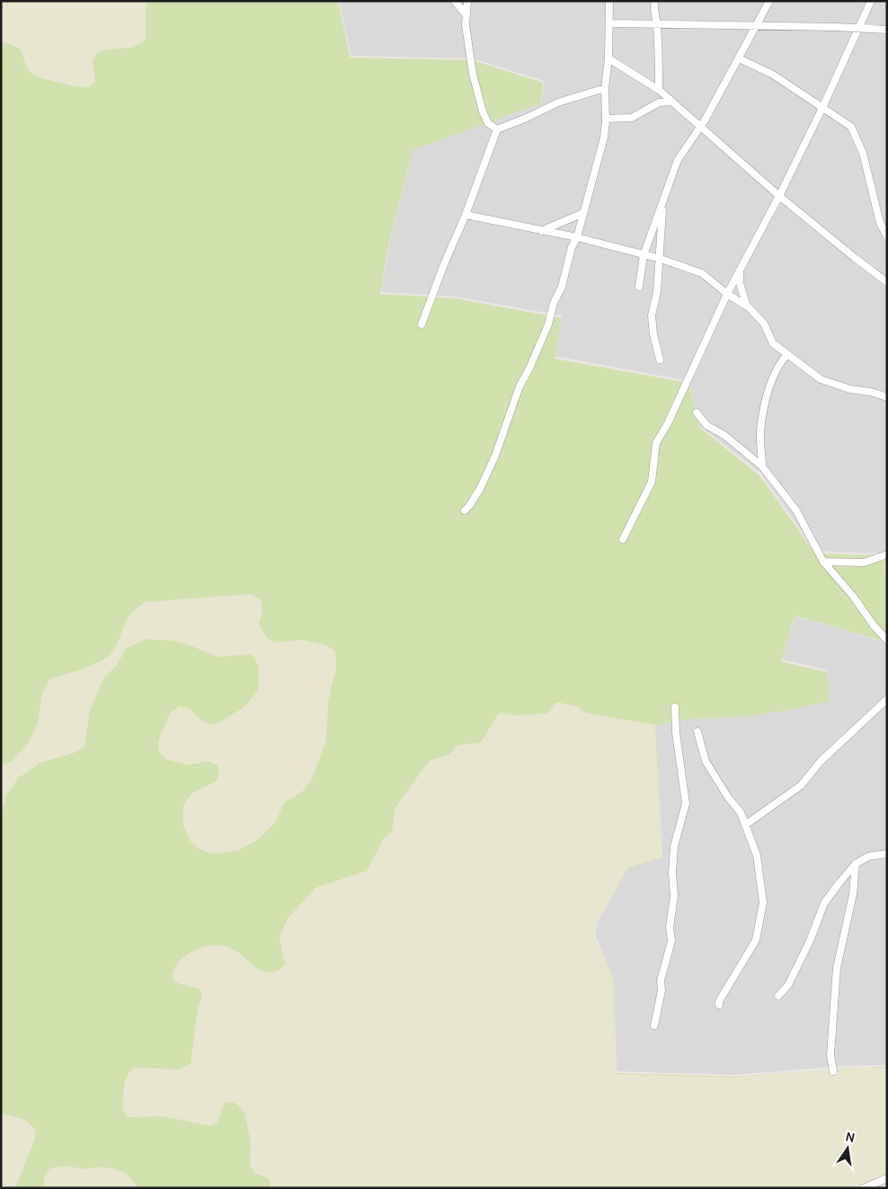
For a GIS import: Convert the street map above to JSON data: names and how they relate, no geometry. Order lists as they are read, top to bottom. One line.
{"north":"top"}
